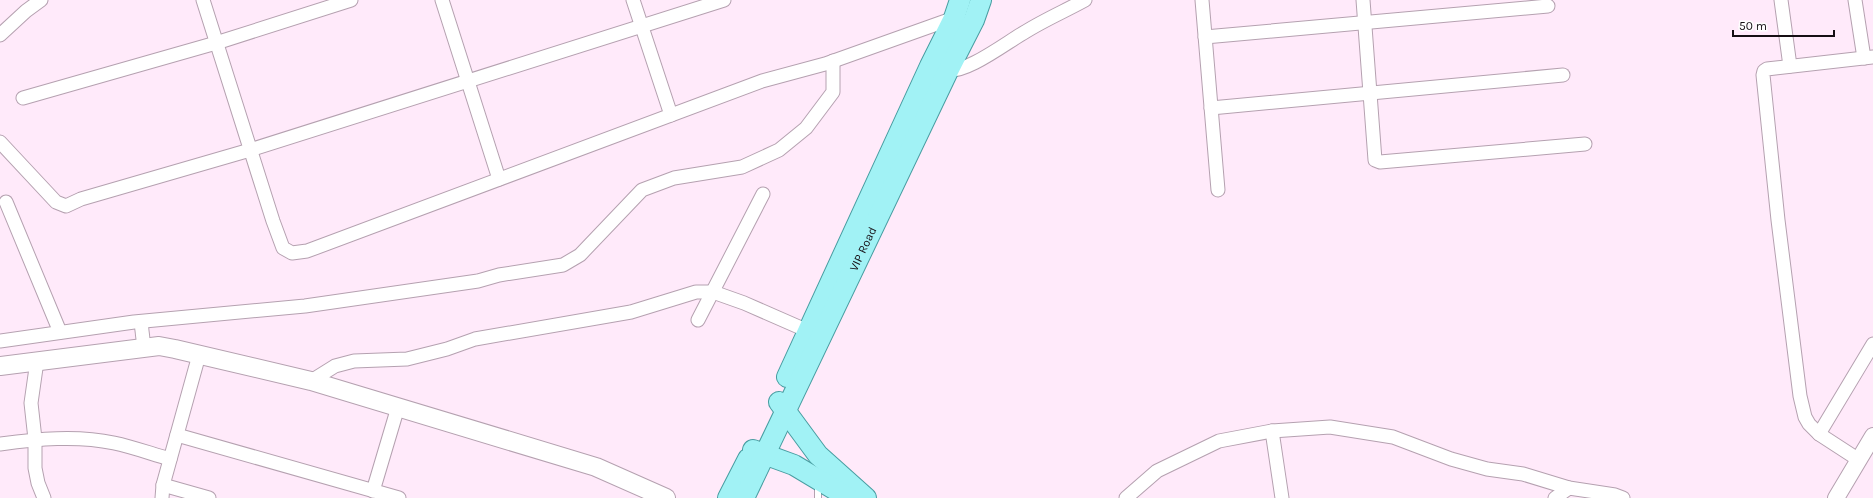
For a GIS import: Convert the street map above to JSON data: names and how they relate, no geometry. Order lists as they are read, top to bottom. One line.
{"streets":{"main road":["VIP Road"]},"scale_bar":"50 m"}
